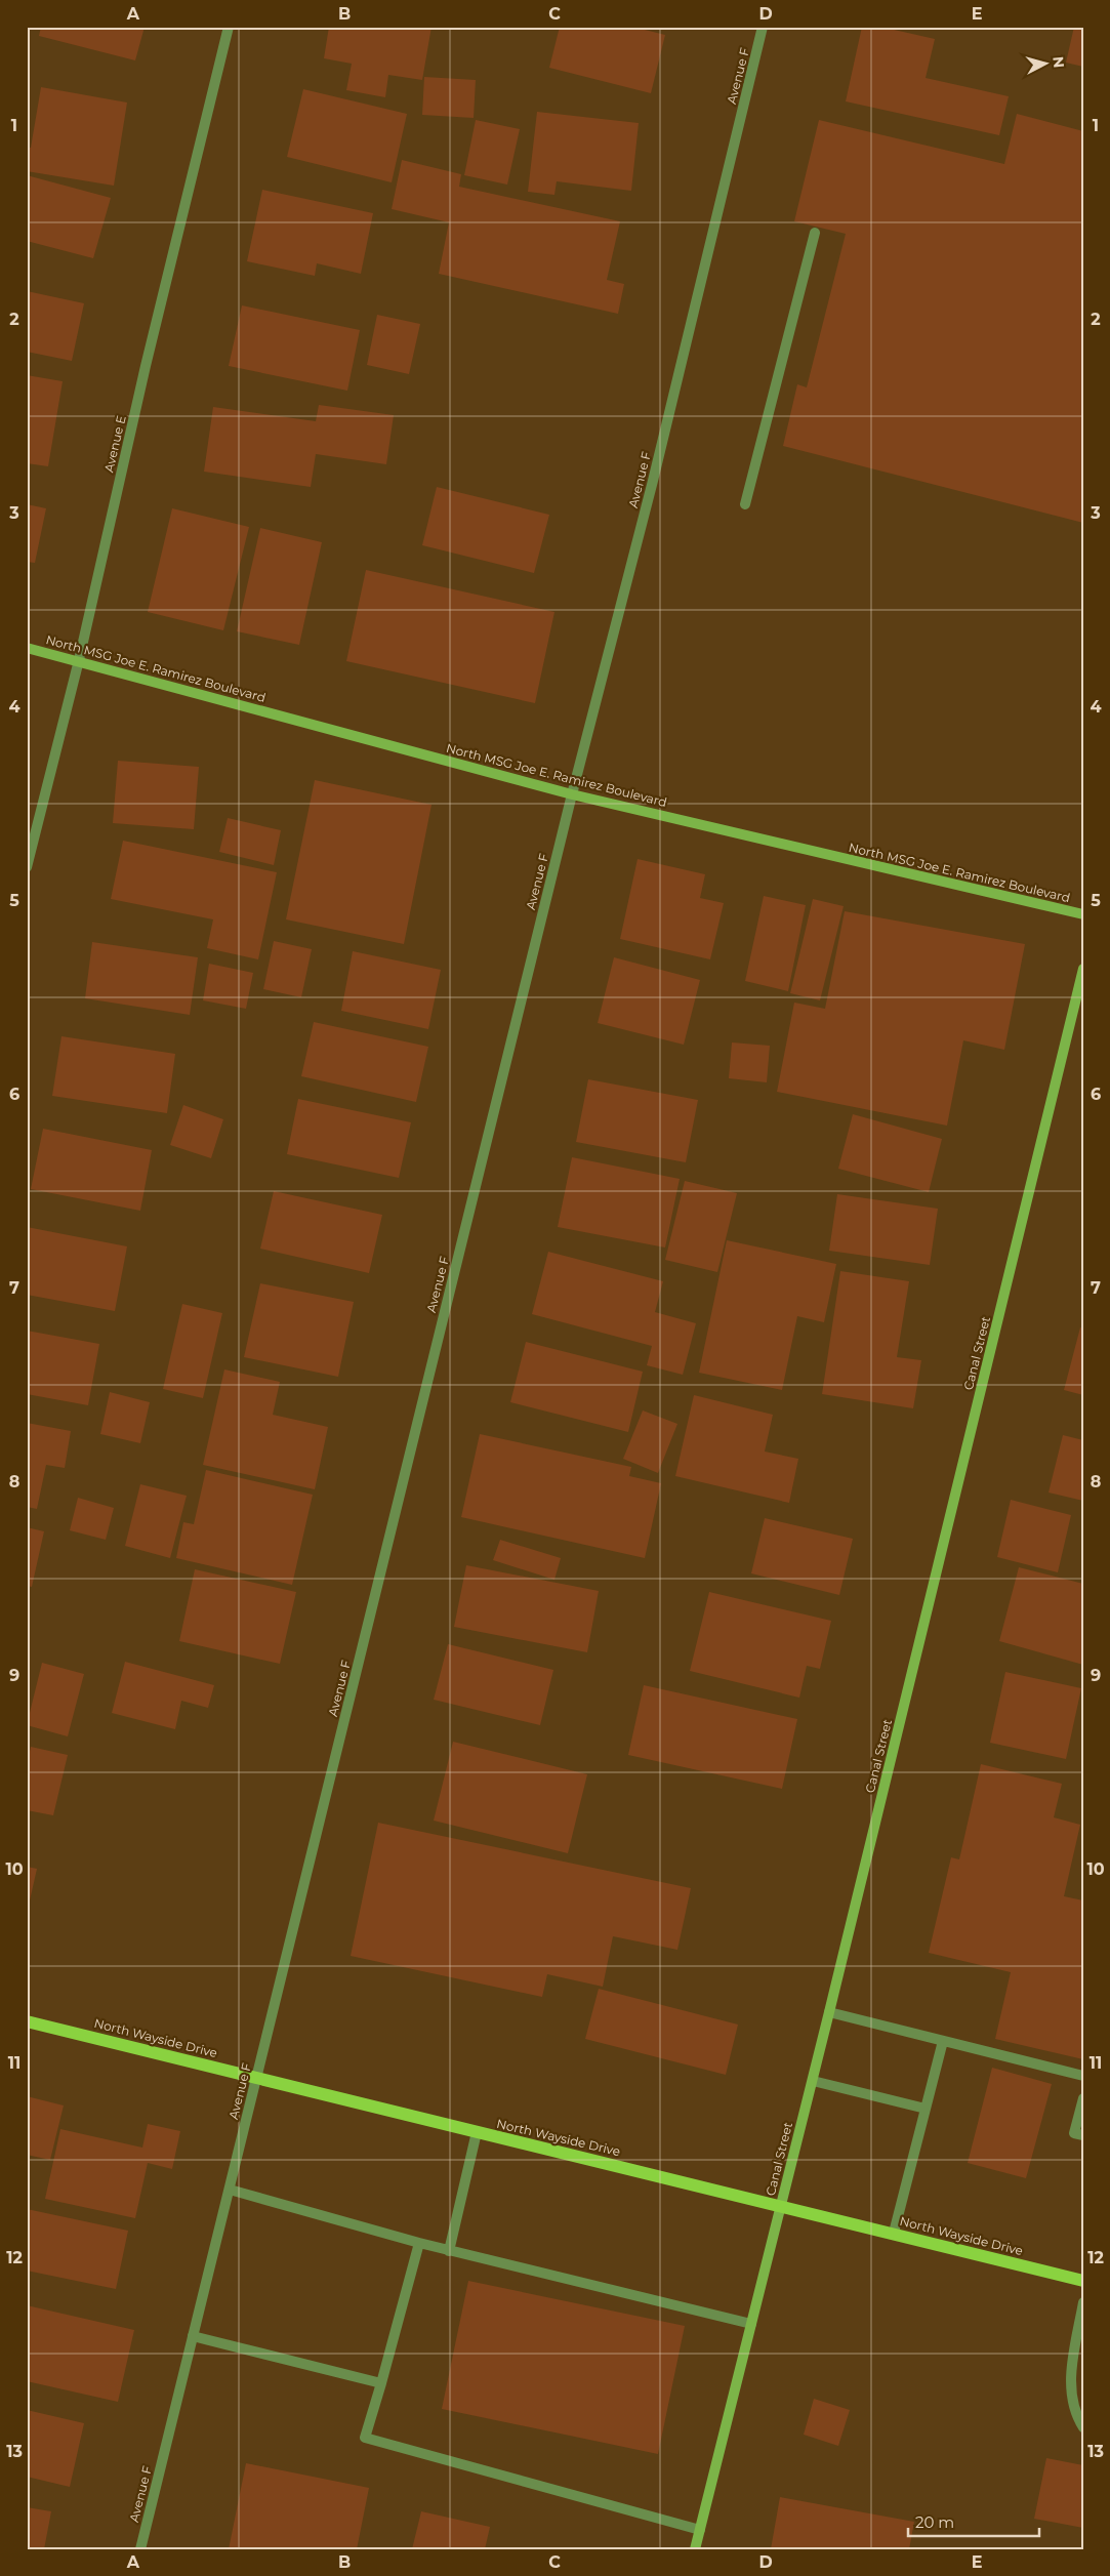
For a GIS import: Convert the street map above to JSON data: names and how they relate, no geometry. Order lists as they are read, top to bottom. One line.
{"streets":{"main road":["North Wayside Drive"],"street":["Avenue F","Avenue E","North MSG Joe E. Ramirez Boulevard","Canal Street"]},"crossings":[["Avenue F","North MSG Joe E. Ramirez Boulevard"],["Avenue F","North Wayside Drive"],["Avenue E","North MSG Joe E. Ramirez Boulevard"],["Canal Street","North Wayside Drive"]],"scale_bar":"20 m","north":"right","grid":{"columns":["A","B","C","D","E"],"rows":["1","2","3","4","5","6","7","8","9","10","11","12","13"]}}
